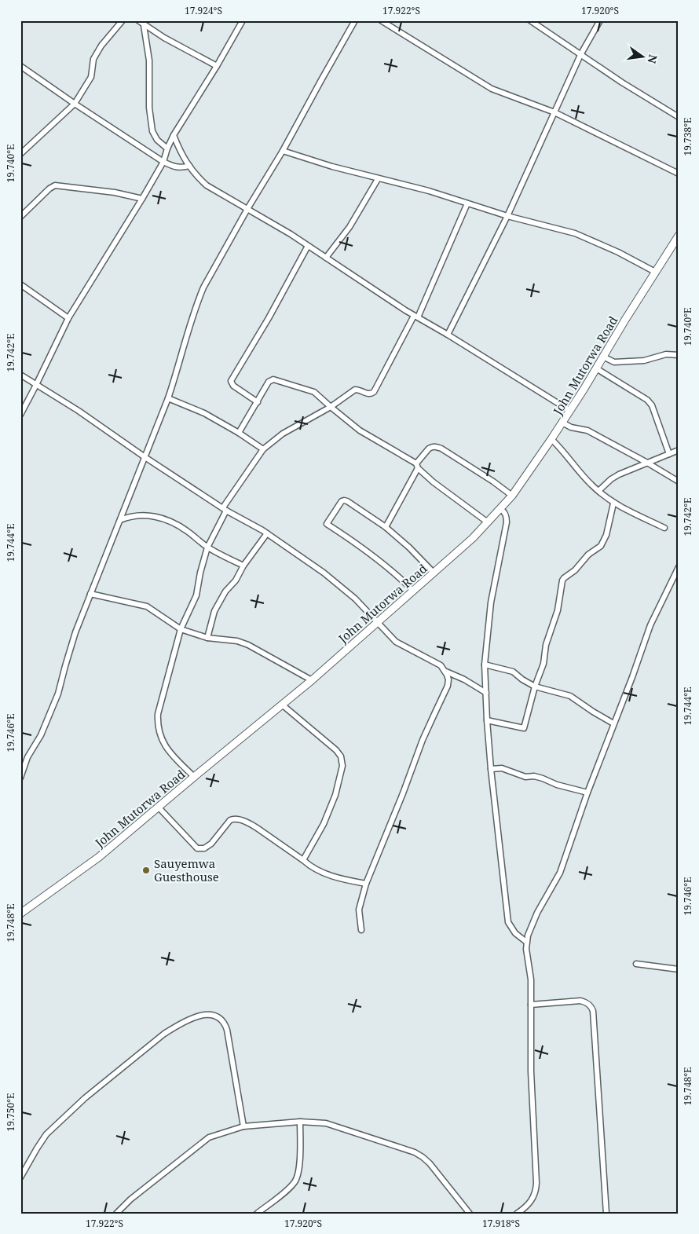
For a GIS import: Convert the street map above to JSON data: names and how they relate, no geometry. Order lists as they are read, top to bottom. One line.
{"streets":{"street":["John Mutorwa Road"]},"places":["Sauyemwa Guesthouse"],"north":"right","coordinates":["17.924°S","17.922°S","17.920°S","19.738°E","19.740°E","19.742°E","19.744°E","19.746°E","19.748°E","19.750°E","17.918°S"]}
